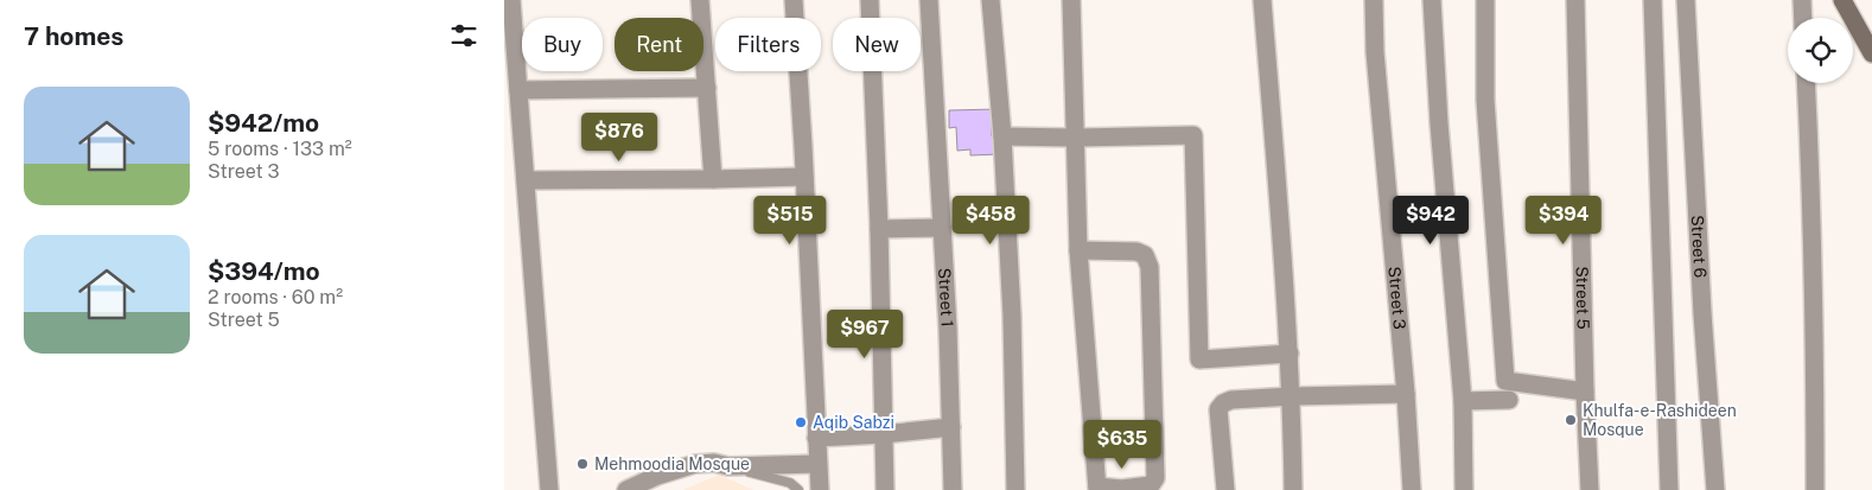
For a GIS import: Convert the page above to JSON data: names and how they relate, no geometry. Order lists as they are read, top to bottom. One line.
{"streets":{"street":["Street 6","Street 1","Street 3","Street 5"]},"places":["Khulfa-e-Rashideen Mosque","Aqib Sabzi","Mehmoodia Mosque"],"page":{"heading":"7 homes","chip":["Buy","Rent","Filters","New"],"list":[{"name":"$942/mo","note":"5 rooms · 133 m² · Street 3"},{"name":"$394/mo","note":"2 rooms · 60 m² · Street 5"}],"price":["$876","$515","$458","$942","$394","$967","$635"]}}
